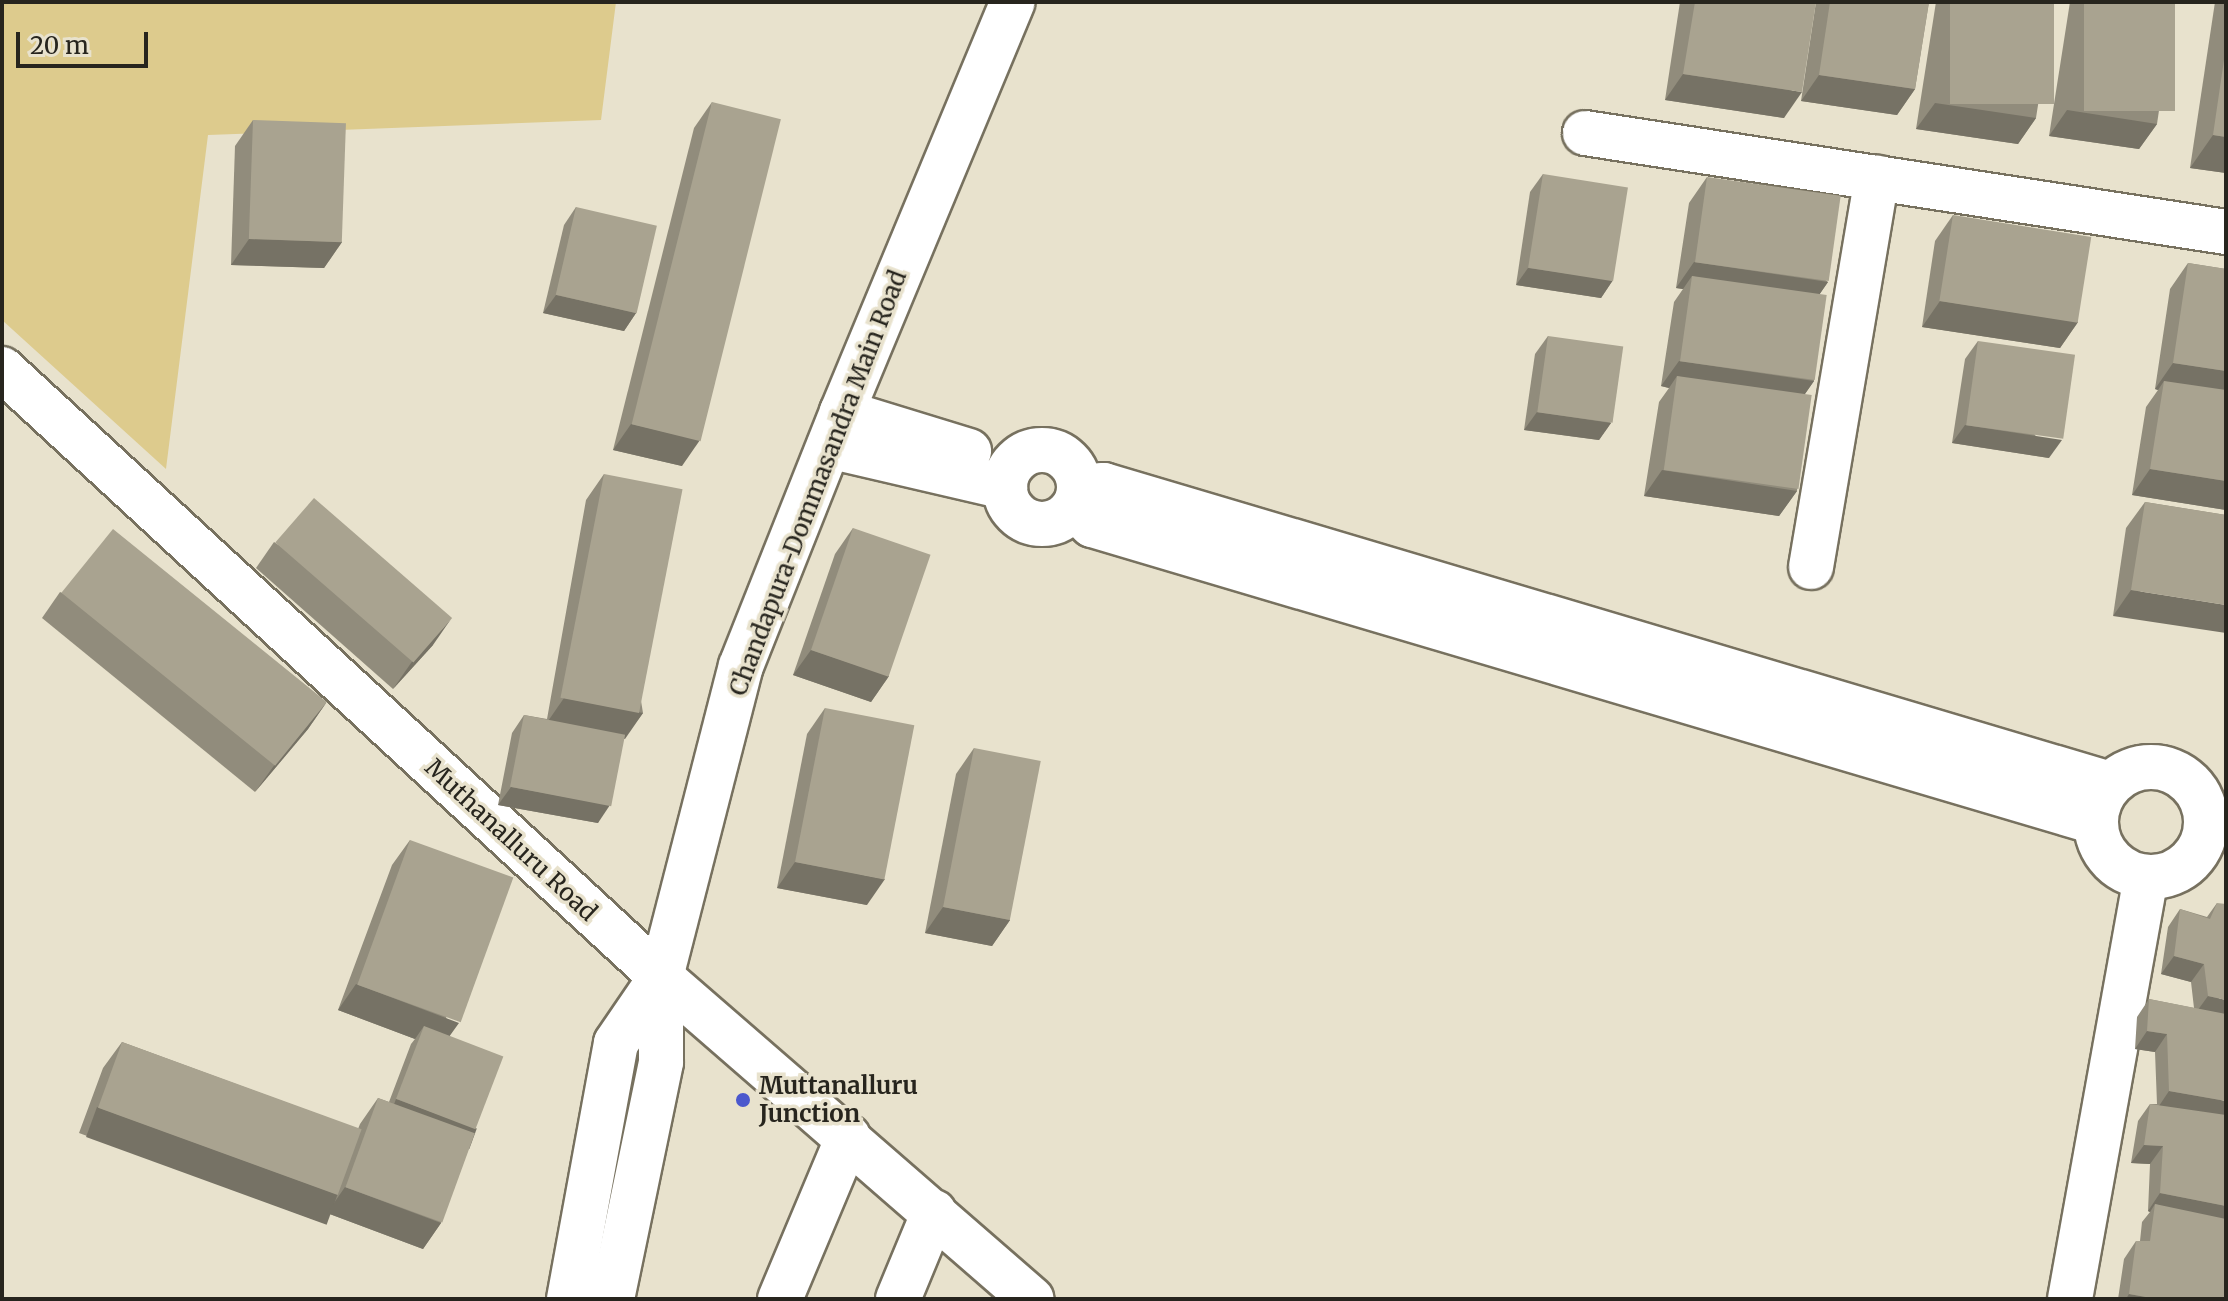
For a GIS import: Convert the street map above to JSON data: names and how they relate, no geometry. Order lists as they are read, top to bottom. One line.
{"streets":{"street":["Chandapura-Dommasandra Main Road","Muthanalluru Road"]},"crossings":[["Chandapura-Dommasandra Main Road","Muthanalluru Road"]],"places":["Muttanalluru Junction"],"scale_bar":"20 m"}
